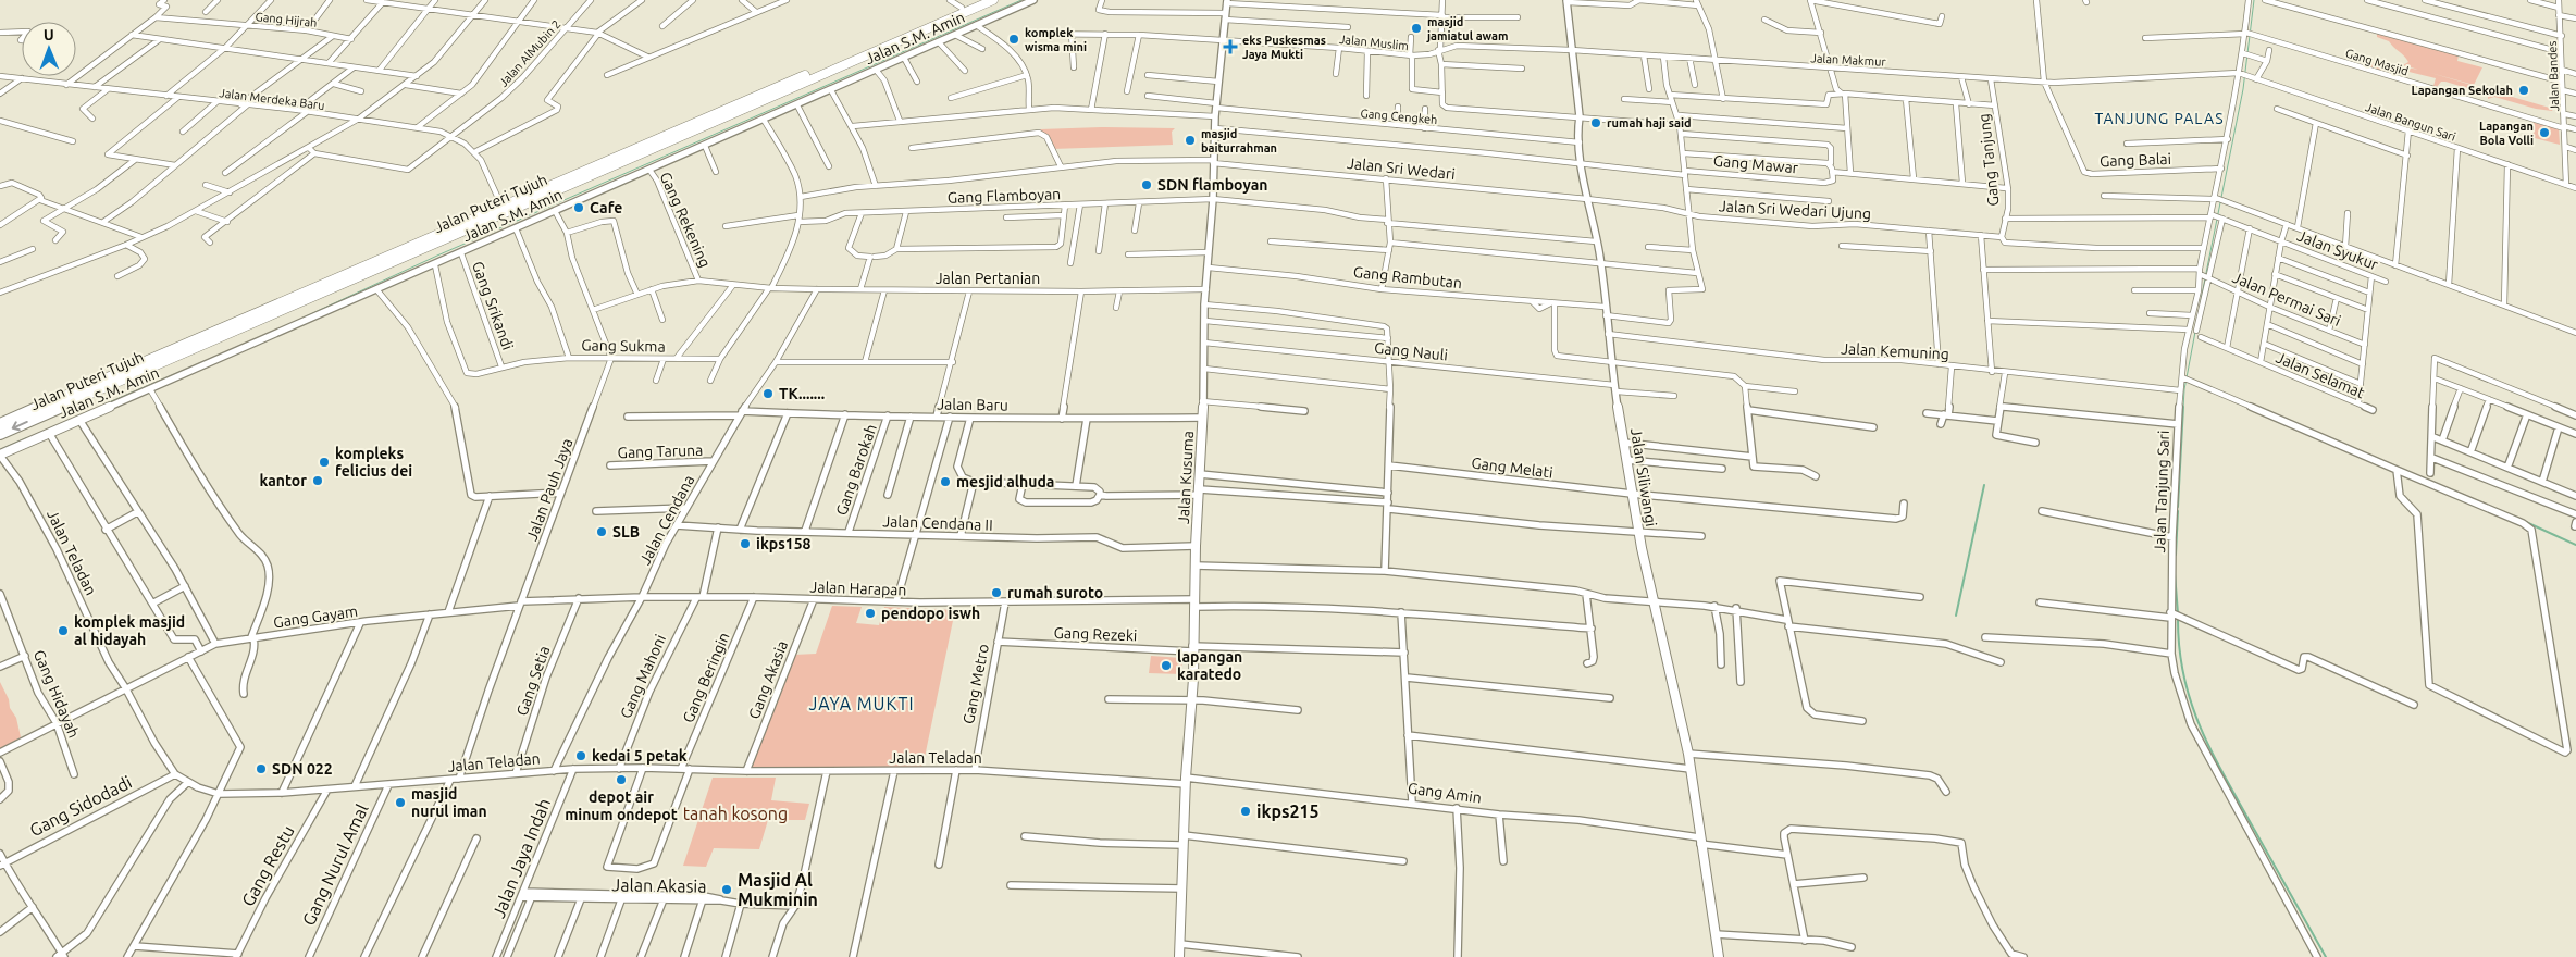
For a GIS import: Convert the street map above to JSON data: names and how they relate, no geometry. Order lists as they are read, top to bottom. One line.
{"streets":{"highway":["Jalan Puteri Tujuh"],"street":["Gang Hijrah","Jalan S.M. Amin","Jalan Muslim","Jalan AlMubin 2","Jalan Makmur","Gang Masjid","Jalan Bandes","Jalan Merdeka Baru","Gang Cengkeh","Jalan Bangun Sari","Gang Tanjung","Gang Balai","Gang Mawar","Jalan Sri Wedari","Gang Flamboyan","Jalan Sri Wedari Ujung","Gang Rekening","Jalan Syukur","Gang Rambutan","Jalan Pertanian","Jalan Permai Sari","Gang Srikandi","Gang Sukma","Gang Nauli","Jalan Kemuning","Jalan Selamat","Jalan Baru","Gang Taruna","Gang Melati","Gang Barokah","Jalan Kusuma","Jalan Siliwangi","Jalan Pauh Jaya","Jalan Tanjung Sari","Jalan Cendana","Jalan Cendana II","Jalan Teladan","Jalan Harapan","Gang Gayam","Gang Rezeki","Gang Mahoni","Gang Beringin","Gang Akasia","Gang Setia","Gang Metro","Gang Hidayah","Gang Amin","Gang Sidodadi","Jalan Jaya Indah","Gang Nurul Amal","Gang Restu","Jalan Akasia"]},"crossings":[["Gang Hijrah","Jalan Merdeka Baru"],["Jalan S.M. Amin","Gang Rekening"],["Jalan S.M. Amin","Gang Srikandi"],["Jalan S.M. Amin","Gang Sukma"],["Jalan S.M. Amin","Jalan Teladan"],["Jalan Muslim","Jalan Makmur"],["Jalan Muslim","Jalan Kusuma"],["Jalan AlMubin 2","Jalan Merdeka Baru"],["Jalan Makmur","Jalan Bangun Sari"],["Jalan Makmur","Gang Tanjung"],["Jalan Makmur","Gang Balai"],["Jalan Makmur","Jalan Siliwangi"],["Jalan Makmur","Jalan Tanjung Sari"],["Gang Masjid","Jalan Bandes"],["Gang Masjid","Jalan Tanjung Sari"],["Jalan Bandes","Jalan Bangun Sari"],["Jalan Merdeka Baru","Jalan Puteri Tujuh"],["Gang Cengkeh","Jalan Kusuma"],["Gang Cengkeh","Jalan Siliwangi"],["Jalan Bangun Sari","Jalan Tanjung Sari"],["Gang Tanjung","Jalan Sri Wedari Ujung"],["Gang Balai","Jalan Tanjung Sari"],["Gang Mawar","Jalan Kusuma"],["Gang Mawar","Jalan Siliwangi"],["Jalan Sri Wedari","Jalan Sri Wedari Ujung"],["Jalan Sri Wedari","Jalan Kusuma"],["Jalan Sri Wedari","Jalan Siliwangi"],["Gang Flamboyan","Jalan Kusuma"],["Gang Flamboyan","Jalan Siliwangi"],["Jalan Sri Wedari Ujung","Jalan Siliwangi"],["Gang Rekening","Jalan Pertanian"],["Jalan Syukur","Jalan Tanjung Sari"],["Gang Rambutan","Jalan Kusuma"],["Jalan Pertanian","Jalan Kusuma"],["Jalan Pertanian","Jalan Cendana"],["Jalan Permai Sari","Jalan Tanjung Sari"],["Gang Sukma","Jalan Pauh Jaya"],["Gang Nauli","Jalan Kusuma"],["Gang Nauli","Jalan Siliwangi"],["Jalan Kemuning","Jalan Siliwangi"],["Jalan Kemuning","Jalan Tanjung Sari"],["Jalan Baru","Gang Barokah"],["Jalan Baru","Jalan Kusuma"],["Jalan Baru","Jalan Cendana"],["Gang Taruna","Jalan Cendana"],["Gang Melati","Jalan Siliwangi"],["Gang Barokah","Jalan Cendana II"],["Jalan Kusuma","Jalan Cendana II"],["Jalan Kusuma","Jalan Teladan"],["Jalan Kusuma","Jalan Harapan"],["Jalan Kusuma","Gang Rezeki"],["Jalan Kusuma","Gang Amin"],["Jalan Siliwangi","Gang Amin"],["Jalan Pauh Jaya","Jalan Teladan"],["Jalan Pauh Jaya","Jalan Harapan"],["Jalan Pauh Jaya","Gang Gayam"],["Jalan Cendana","Jalan Cendana II"],["Jalan Cendana","Jalan Teladan"],["Jalan Cendana","Jalan Harapan"],["Jalan Cendana II","Gang Mahoni"],["Jalan Teladan","Gang Gayam"],["Jalan Teladan","Gang Mahoni"],["Jalan Teladan","Gang Beringin"],["Jalan Teladan","Gang Akasia"],["Jalan Teladan","Gang Setia"],["Jalan Teladan","Gang Metro"],["Jalan Teladan","Gang Amin"],["Jalan Teladan","Gang Sidodadi"],["Jalan Teladan","Jalan Jaya Indah"],["Jalan Teladan","Gang Nurul Amal"],["Jalan Teladan","Gang Restu"],["Jalan Harapan","Gang Gayam"],["Jalan Harapan","Gang Mahoni"],["Jalan Harapan","Gang Beringin"],["Jalan Harapan","Gang Akasia"],["Jalan Harapan","Gang Setia"],["Jalan Harapan","Gang Metro"],["Gang Gayam","Gang Hidayah"],["Gang Rezeki","Gang Metro"],["Jalan Jaya Indah","Jalan Akasia"]],"districts":["TANJUNG PALAS","JAYA MUKTI"],"parks":["tanah kosong"],"places":{"other":["masjid jamiatul awam","komplek wisma mini","Lapangan Sekolah","rumah haji said","Lapangan Bola Volli","masjid baiturrahman","SDN flamboyan","Cafe","TK.......","kompleks felicius dei","kantor","mesjid alhuda","SLB","ikps158","rumah suroto","pendopo iswh","komplek masjid al hidayah","lapangan karatedo","kedai 5 petak","SDN 022","depot air minum ondepot","masjid nurul iman","ikps215","Masjid Al Mukminin"],"health":["eks Puskesmas Jaya Mukti"]},"north":"top"}
